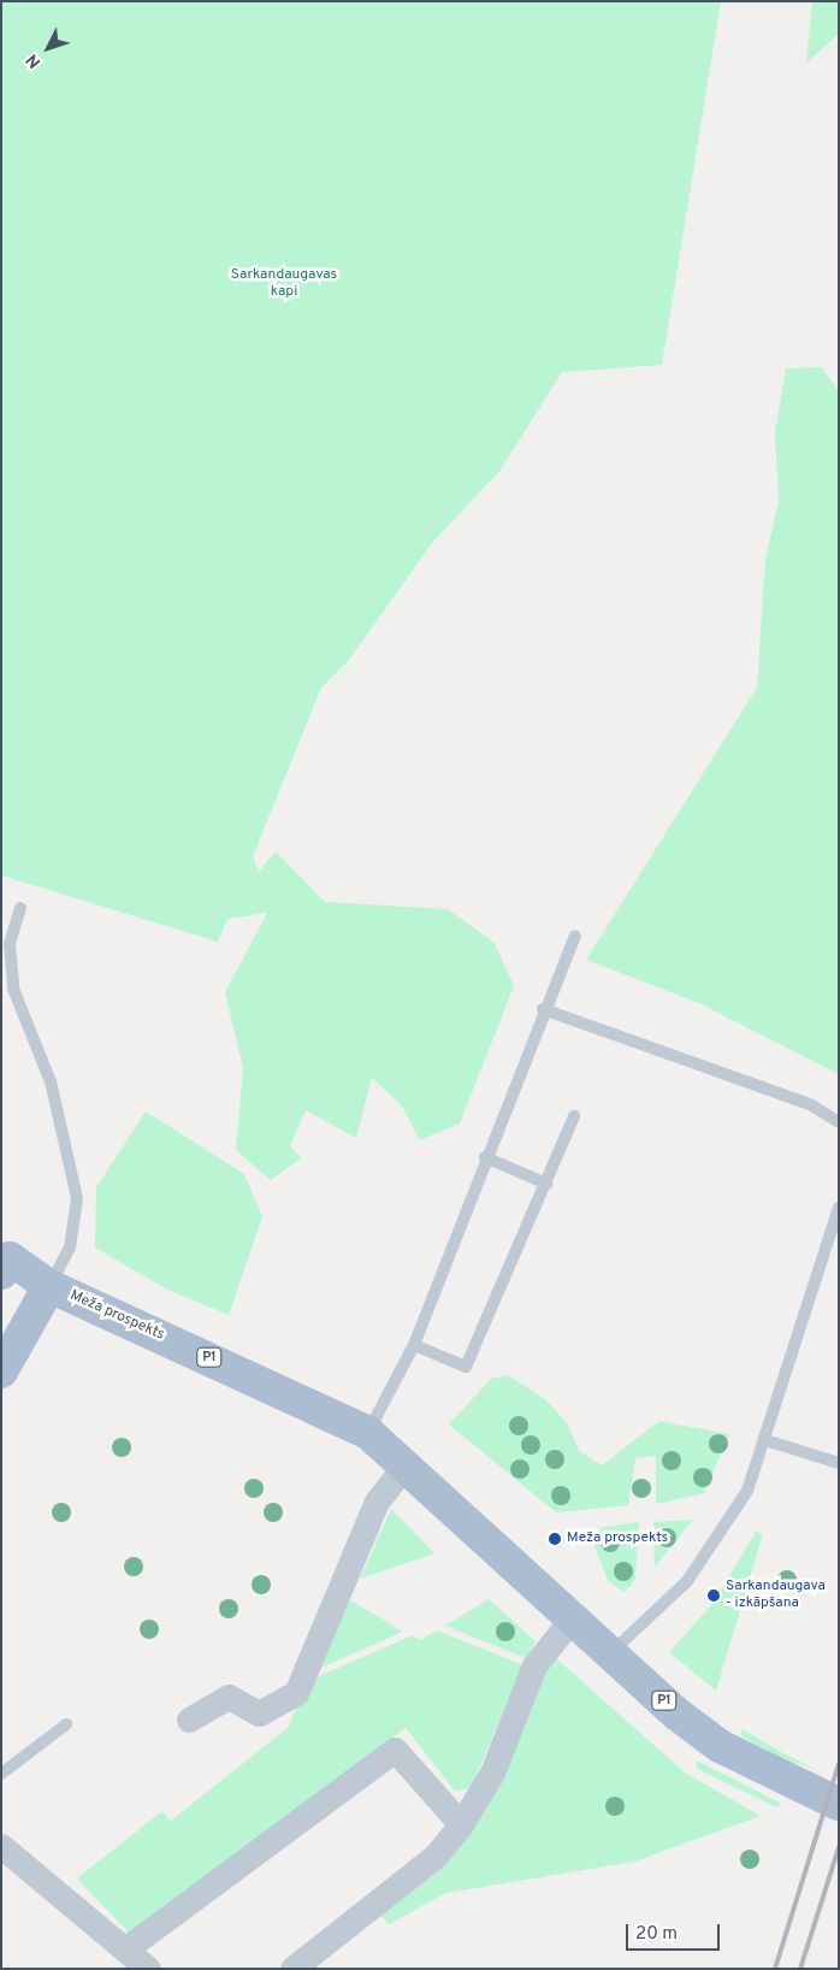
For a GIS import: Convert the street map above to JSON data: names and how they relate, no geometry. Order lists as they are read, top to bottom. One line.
{"streets":{"main road":["Meža prospekts","P1"]},"parks":["Sarkandaugavas kapi"],"places":["Meža prospekts","Sarkandaugava - izkāpšana"],"scale_bar":"20 m","north":"bottom left"}
